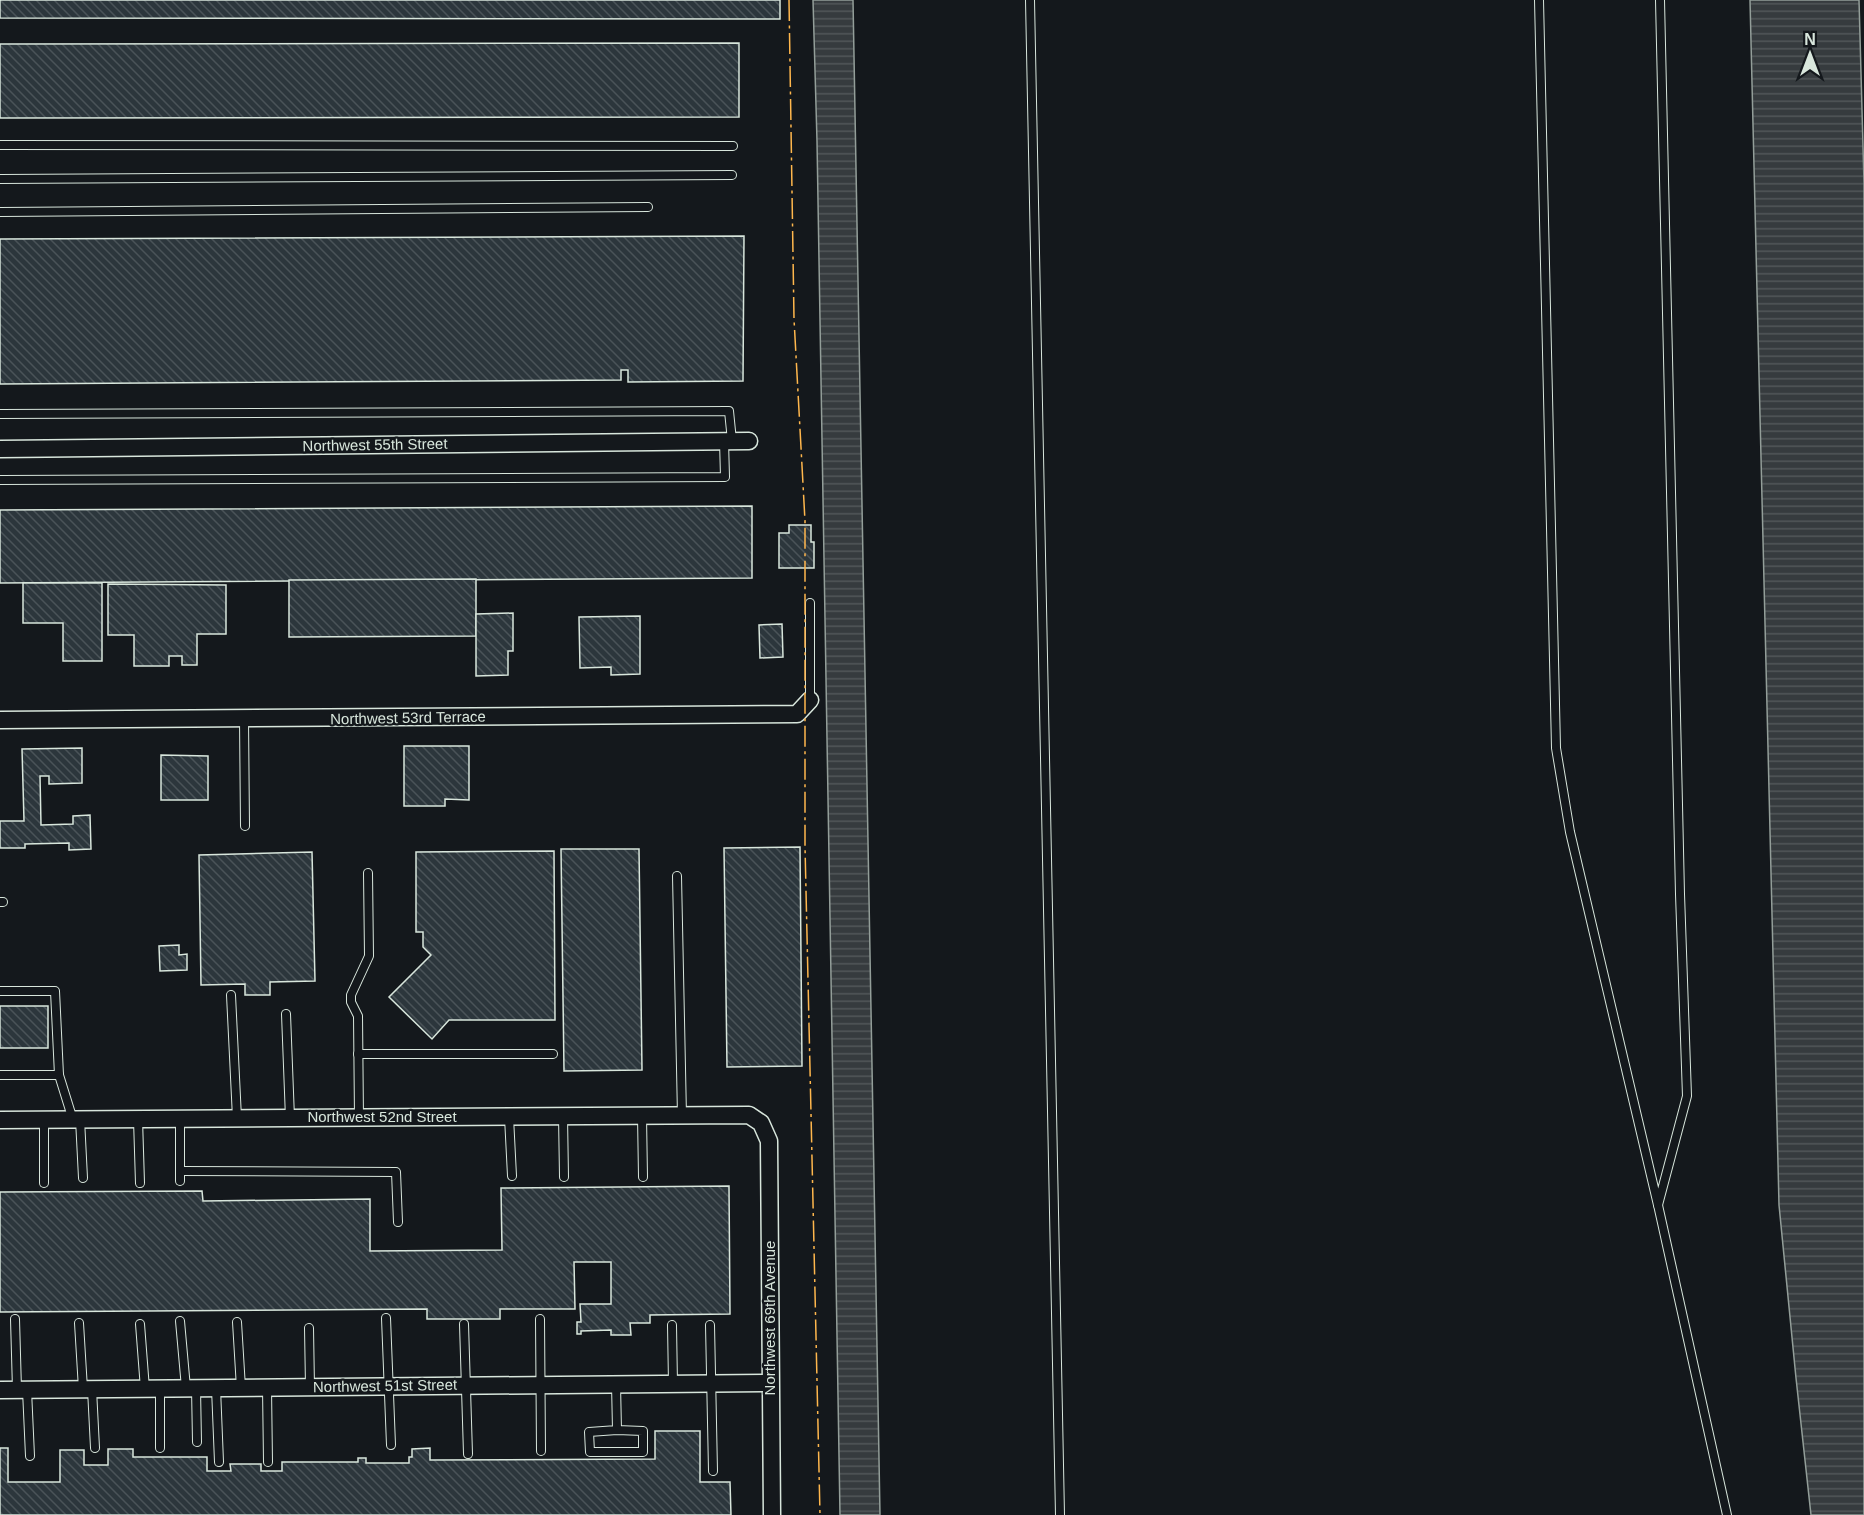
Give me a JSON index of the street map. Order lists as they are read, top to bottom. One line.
{"streets":{"street":["Northwest 55th Street","Northwest 53rd Terrace","Northwest 52nd Street","Northwest 69th Avenue","Northwest 51st Street"]},"crossings":[["Northwest 52nd Street","Northwest 69th Avenue"],["Northwest 69th Avenue","Northwest 51st Street"]],"north":"top"}
